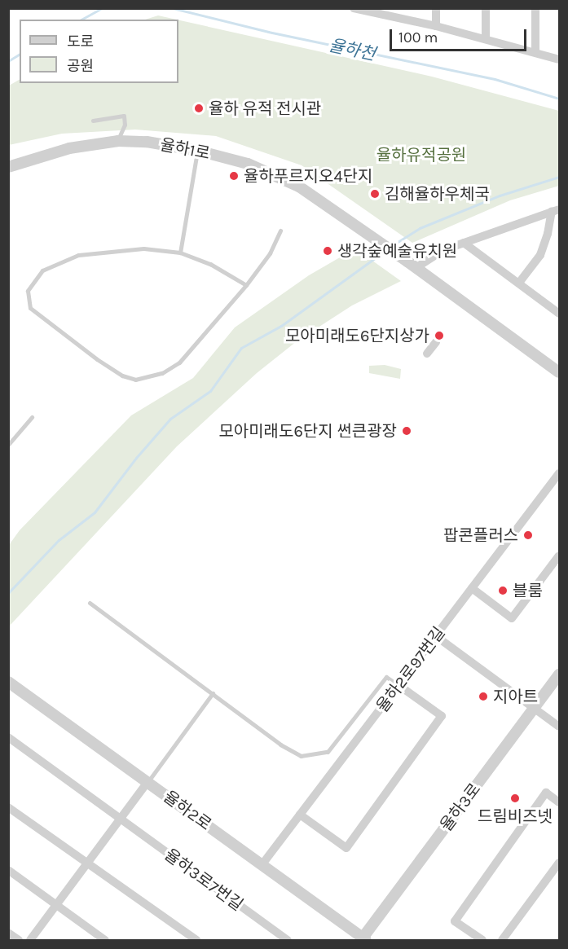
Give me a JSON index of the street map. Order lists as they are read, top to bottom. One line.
{"streets":{"street":["율하1로","율하2로97번길","율하3로","율하2로","율하3로7번길"]},"crossings":[["율하2로97번길","율하2로"],["율하3로","율하2로"]],"water":["율하천"],"parks":["율하유적공원"],"places":["율하 유적 전시관","율하푸르지오4단지","김해율하우체국","생각숲예술유치원","모아미래도6단지상가","모아미래도6단지 썬큰광장","팝콘플러스","블룸","지아트","드림비즈넷"],"legend":["도로","공원"],"scale_bar":"100 m"}
